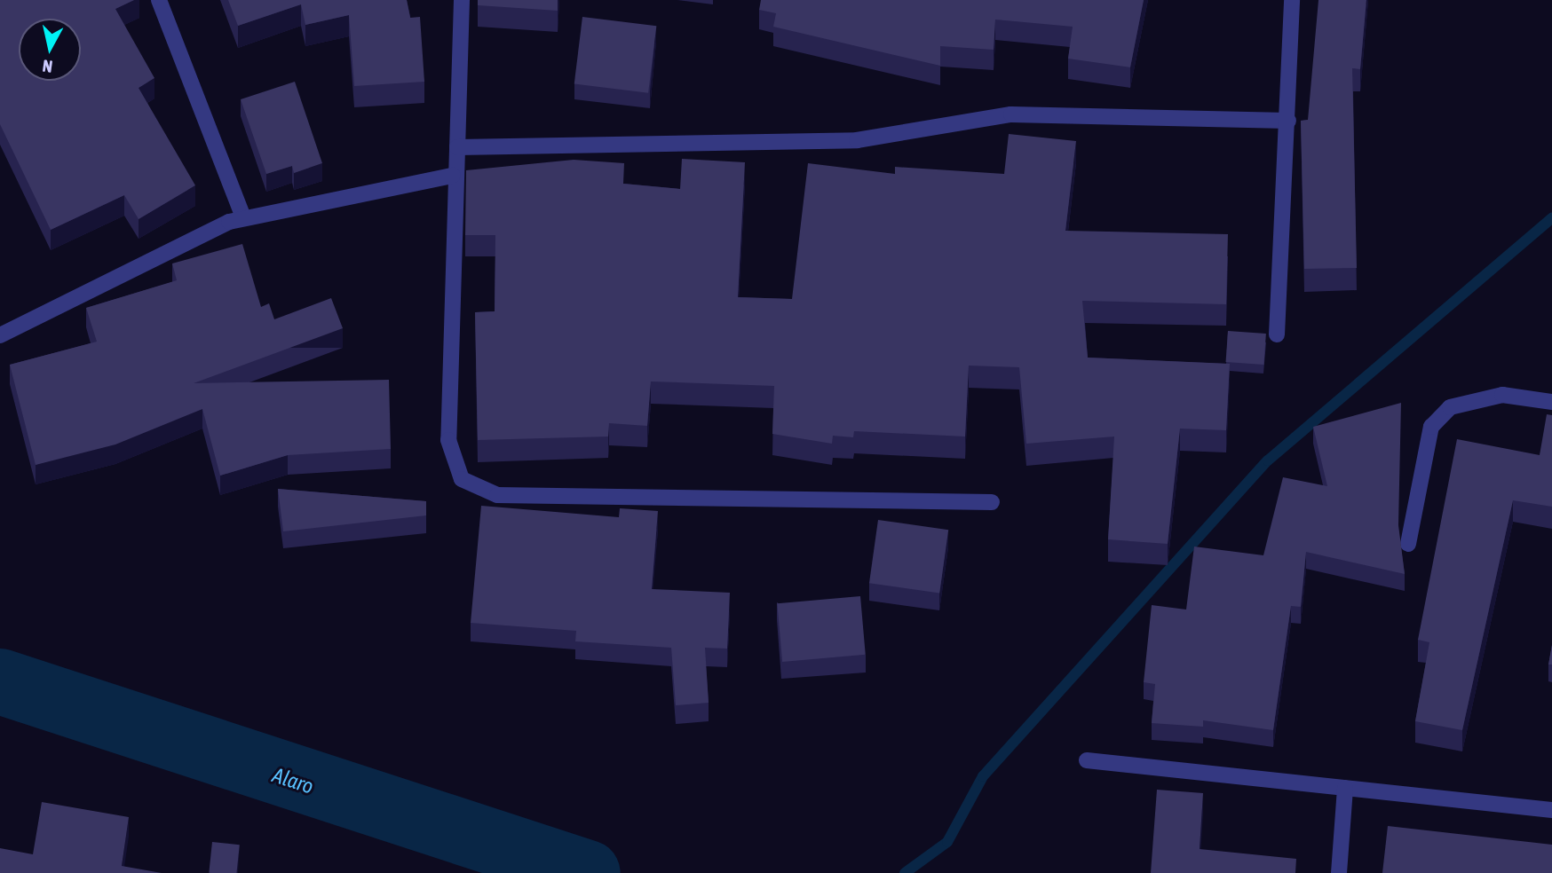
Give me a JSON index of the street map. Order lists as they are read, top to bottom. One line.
{"water":["Alaro"],"north":"bottom"}
